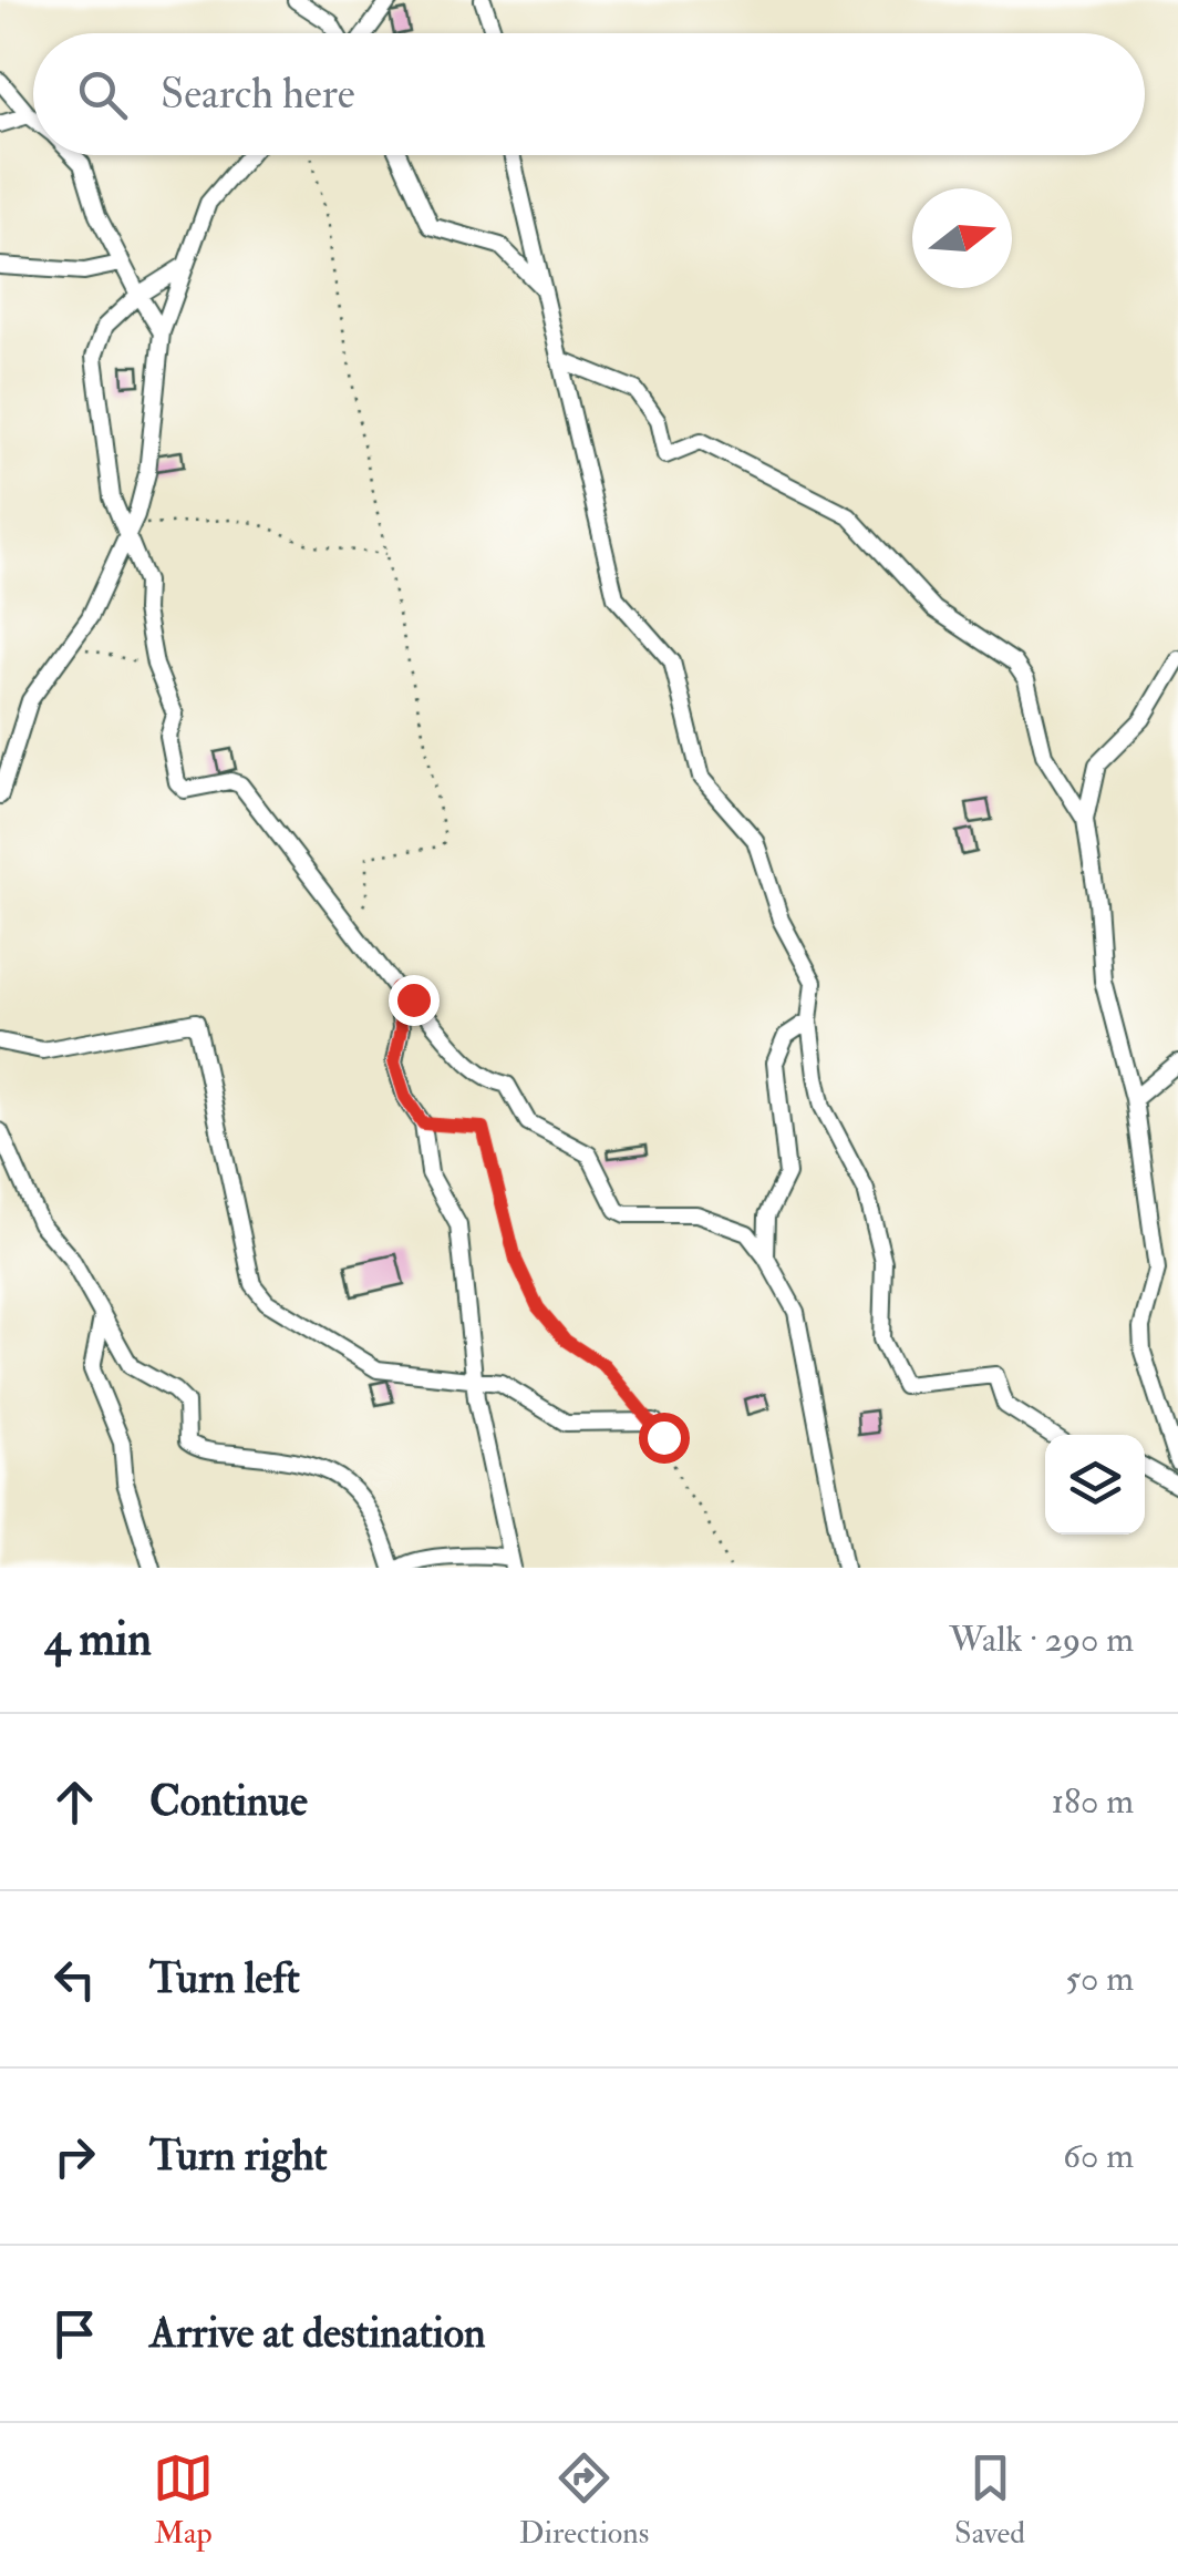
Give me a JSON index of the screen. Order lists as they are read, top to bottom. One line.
{"north":"right","page":{"search":"Search here","heading":["4 min","Walk · 290 m"],"list":[["Continue","180 m"],["Turn left","50 m"],["Turn right","60 m"],"Arrive at destination"],"nav":["Map","Directions","Saved"]}}
